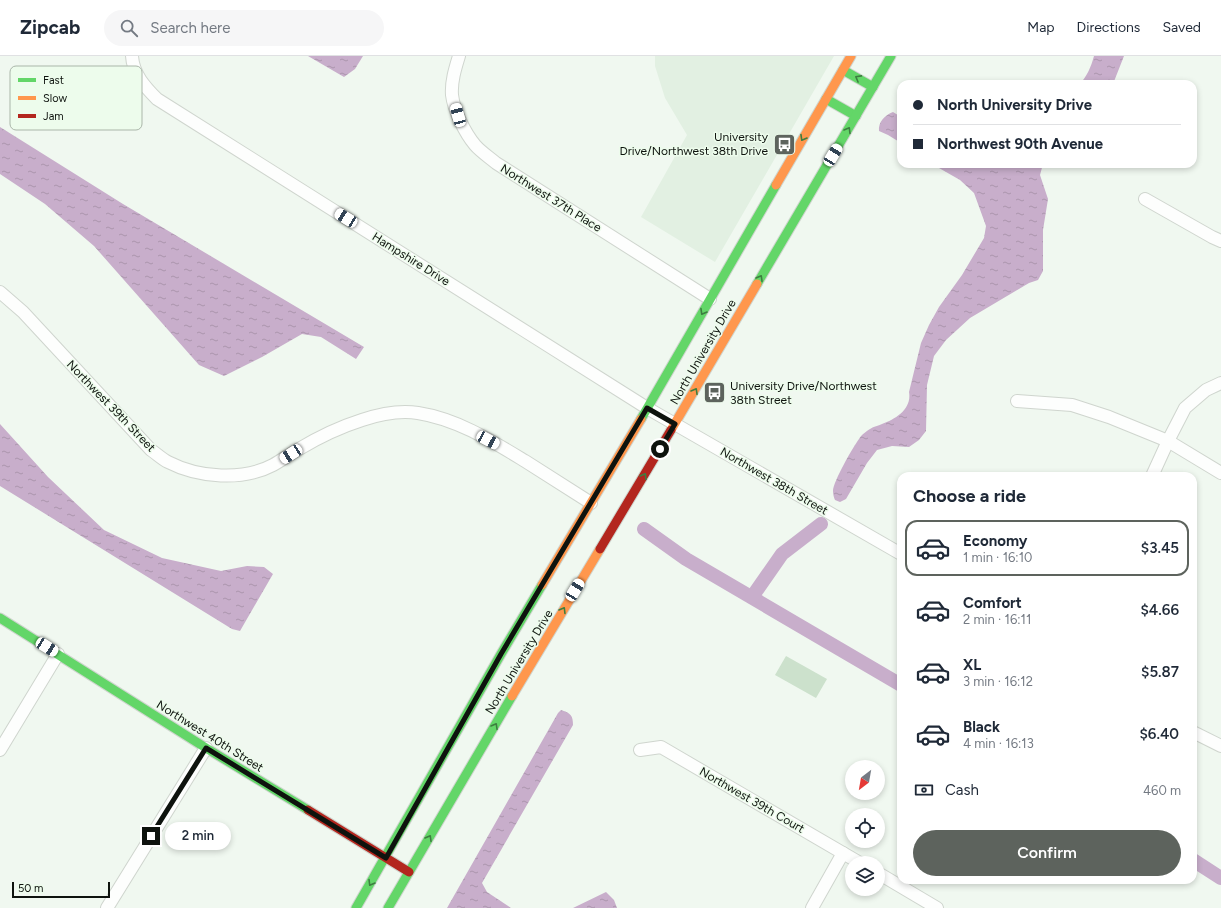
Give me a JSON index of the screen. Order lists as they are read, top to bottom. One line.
{"streets":{"main road":["North University Drive","Northwest 40th Street"],"street":["Northwest 37th Place","Hampshire Drive","Northwest 39th Street","Northwest 38th Street","Northwest 39th Court"]},"crossings":[["Northwest 37th Place","North University Drive"],["Hampshire Drive","North University Drive"],["Hampshire Drive","Northwest 38th Street"],["North University Drive","Northwest 39th Street"],["North University Drive","Northwest 38th Street"],["North University Drive","Northwest 40th Street"]],"places":{"bus stop":["University Drive/Northwest 38th Drive","University Drive/Northwest 38th Street"]},"legend":["Fast","Slow","Jam"],"scale_bar":"50 m","north":"bottom left","page":{"header":"Zipcab","search":"Search here","nav":["Map","Directions","Saved"],"banner":["North University Drive","Northwest 90th Avenue"],"heading":"Choose a ride","list":[{"name":"Economy","note":"1 min · 16:10","value":"$3.45"},{"name":"Comfort","note":"2 min · 16:11","value":"$4.66"},{"name":"XL","note":"3 min · 16:12","value":"$5.87"},{"name":"Black","note":"4 min · 16:13","value":"$6.40"}],"pay":["Cash","460 m"],"bubble":"2 min","buttons":"Confirm","scale":"50 m"}}
